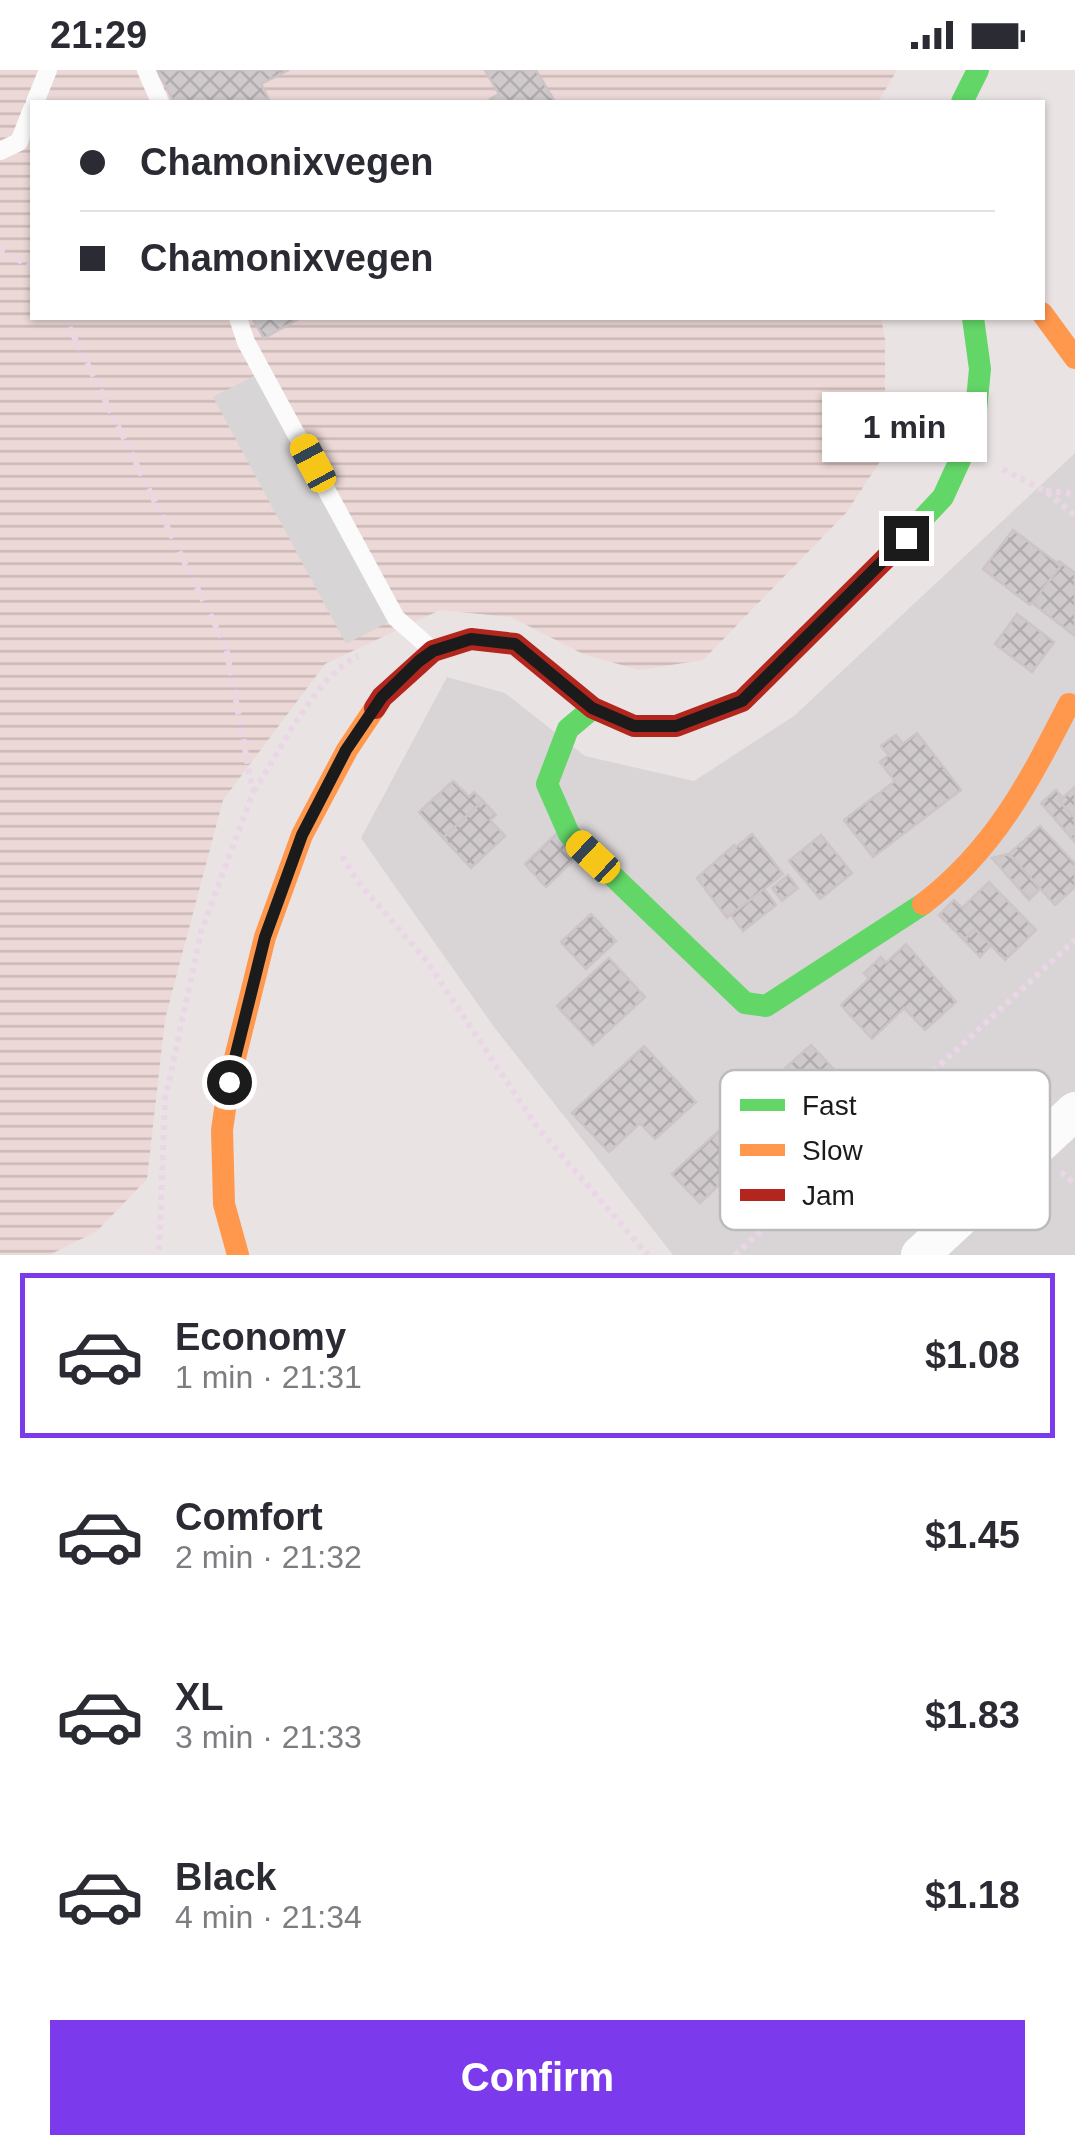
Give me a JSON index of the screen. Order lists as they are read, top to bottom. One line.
{"legend":["Fast","Slow","Jam"],"page":{"status":"21:29","banner":["Chamonixvegen","Chamonixvegen"],"bubble":"1 min","list":[{"name":"Economy","note":"1 min · 21:31","value":"$1.08"},{"name":"Comfort","note":"2 min · 21:32","value":"$1.45"},{"name":"XL","note":"3 min · 21:33","value":"$1.83"},{"name":"Black","note":"4 min · 21:34","value":"$1.18"}],"buttons":"Confirm"}}
